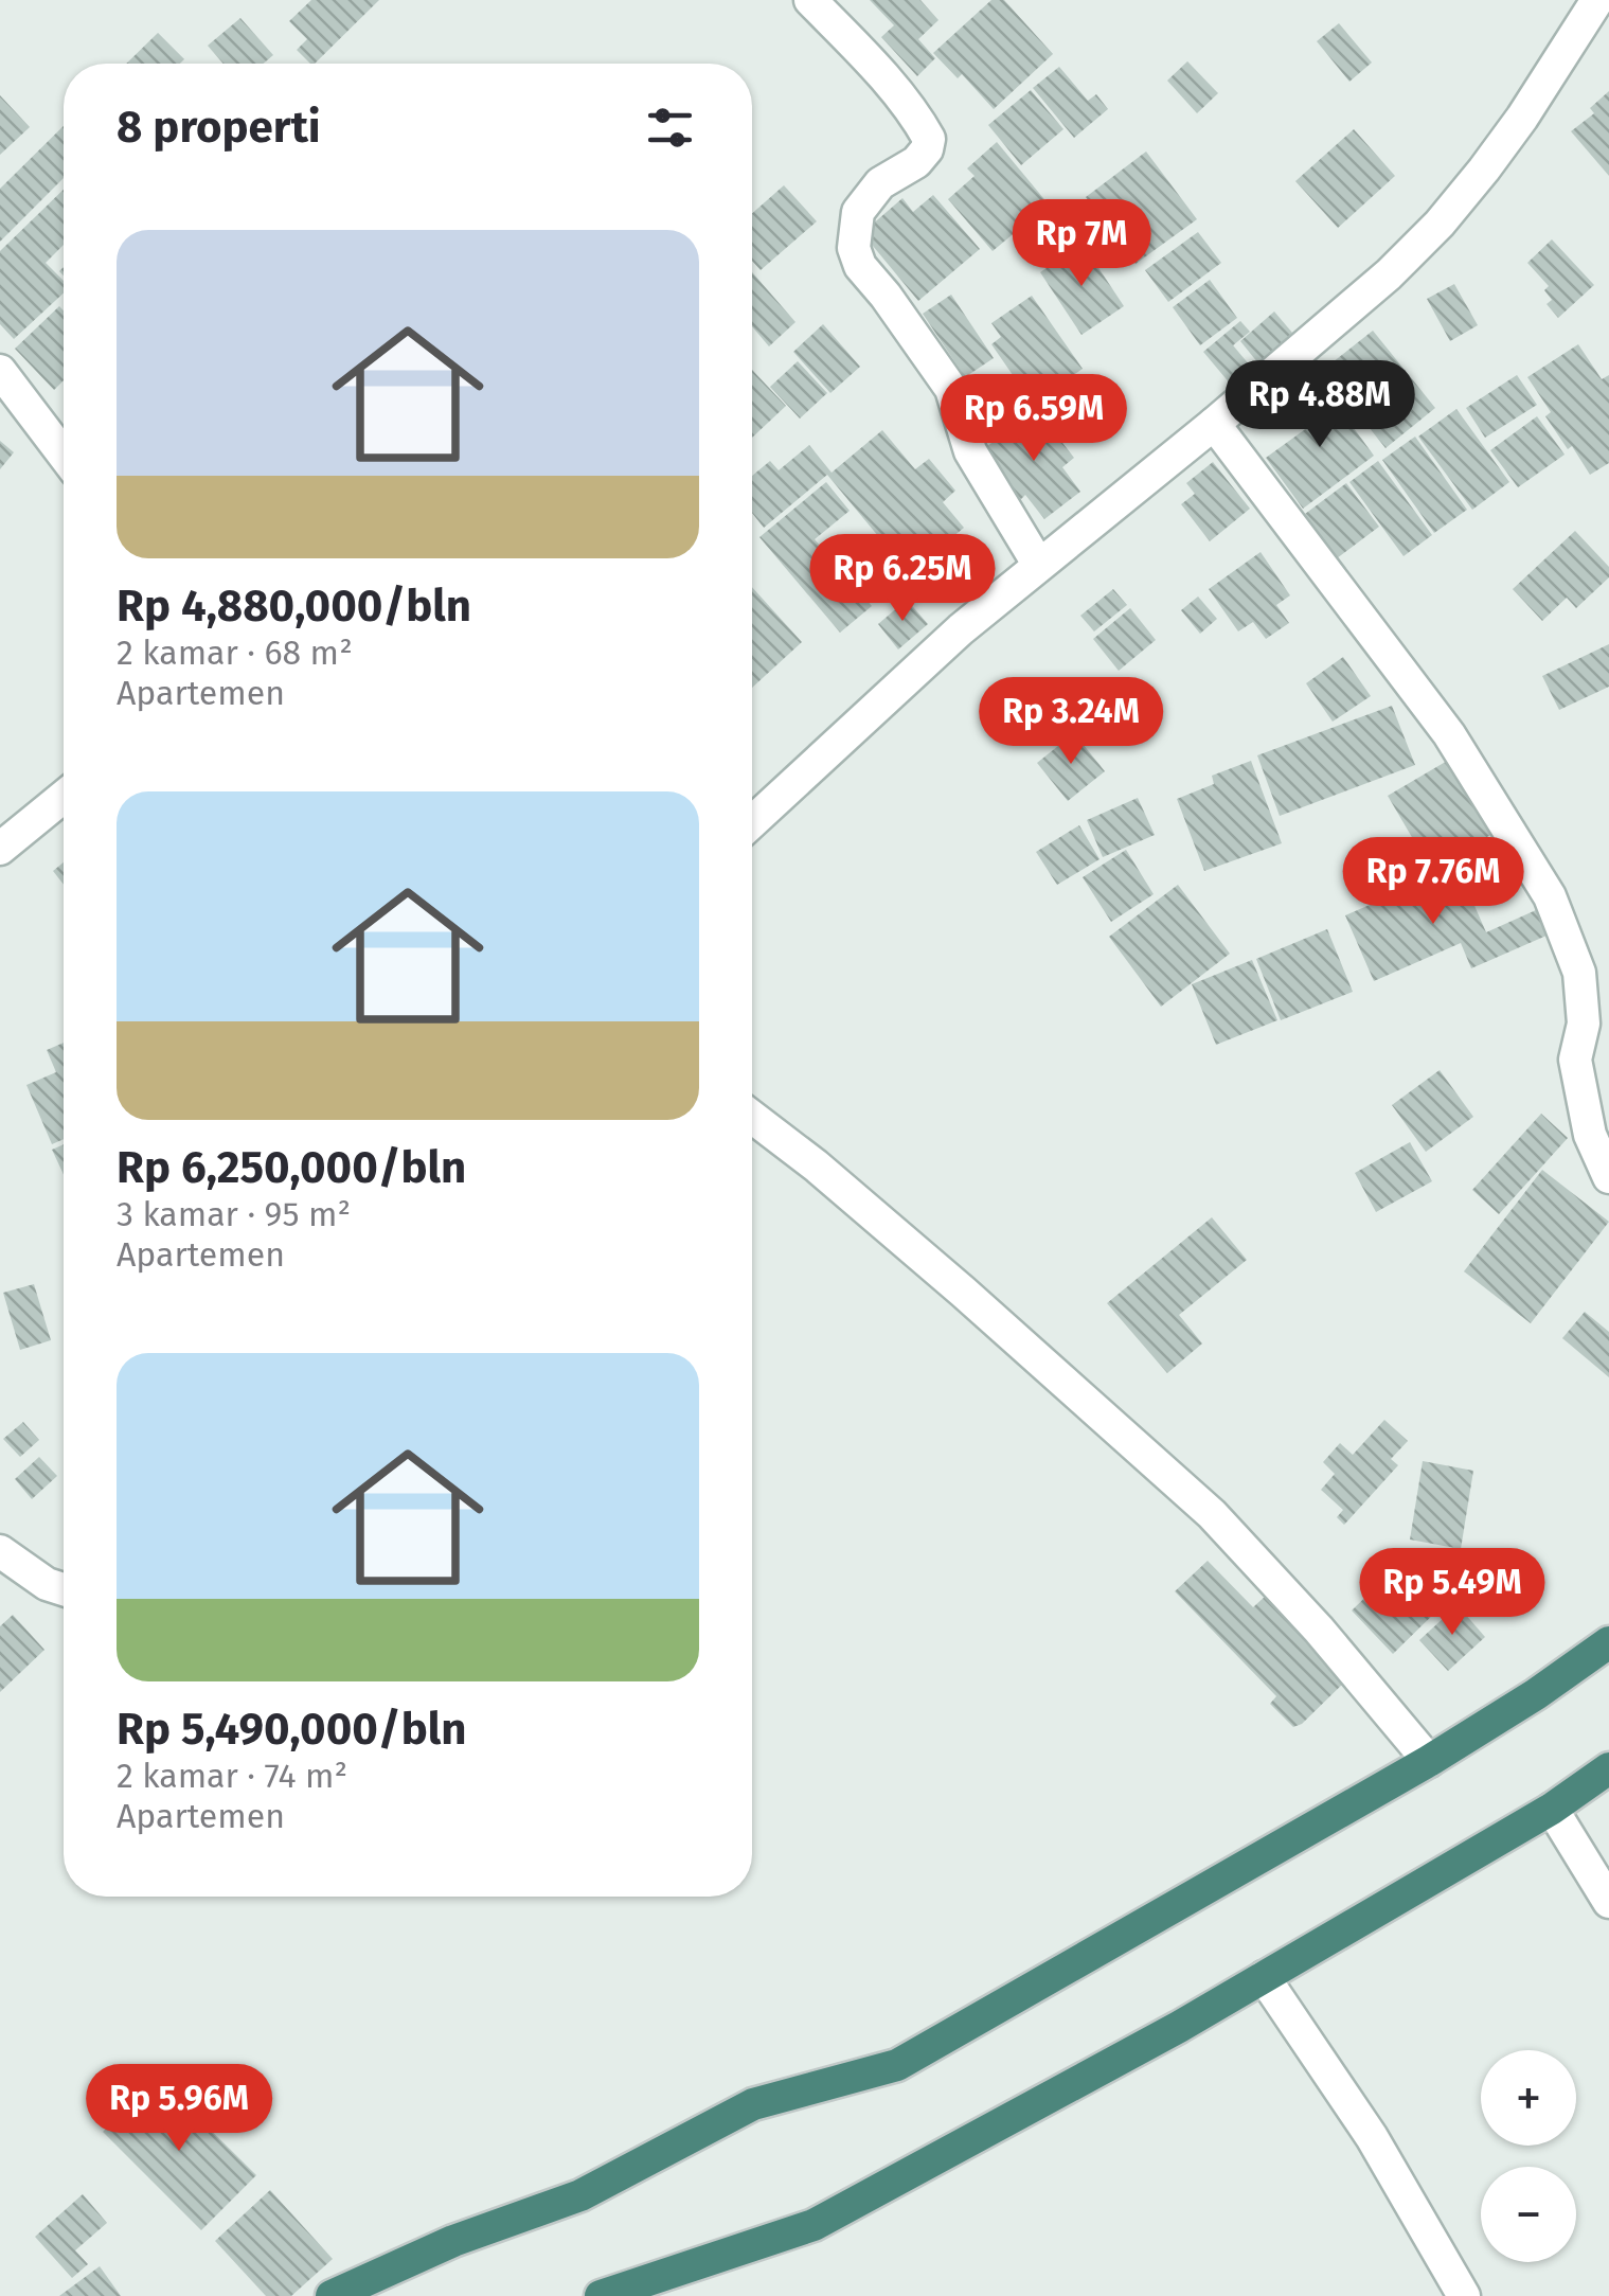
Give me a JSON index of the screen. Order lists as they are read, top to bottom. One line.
{"page":{"heading":"8 properti","list":[{"name":"Rp 4,880,000/bln","note":"2 kamar · 68 m² · Apartemen"},{"name":"Rp 6,250,000/bln","note":"3 kamar · 95 m² · Apartemen"},{"name":"Rp 5,490,000/bln","note":"2 kamar · 74 m² · Apartemen"}],"price":["Rp 7M","Rp 4.88M","Rp 6.59M","Rp 6.25M","Rp 3.24M","Rp 7.76M","Rp 5.49M","Rp 5.96M"],"map_buttons":["+","−"]}}
